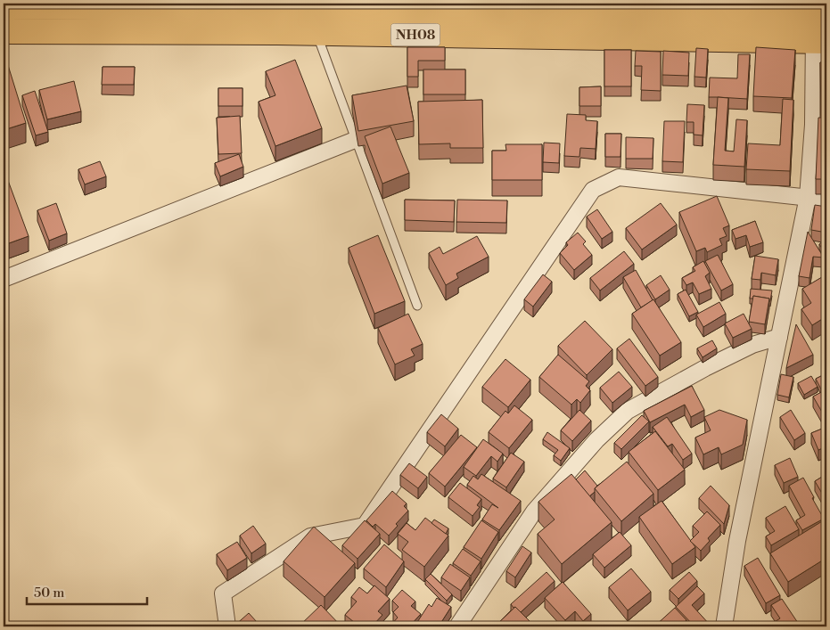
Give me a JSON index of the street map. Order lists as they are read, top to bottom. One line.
{"streets":{"highway":["NH08"]},"scale_bar":"50 m"}
